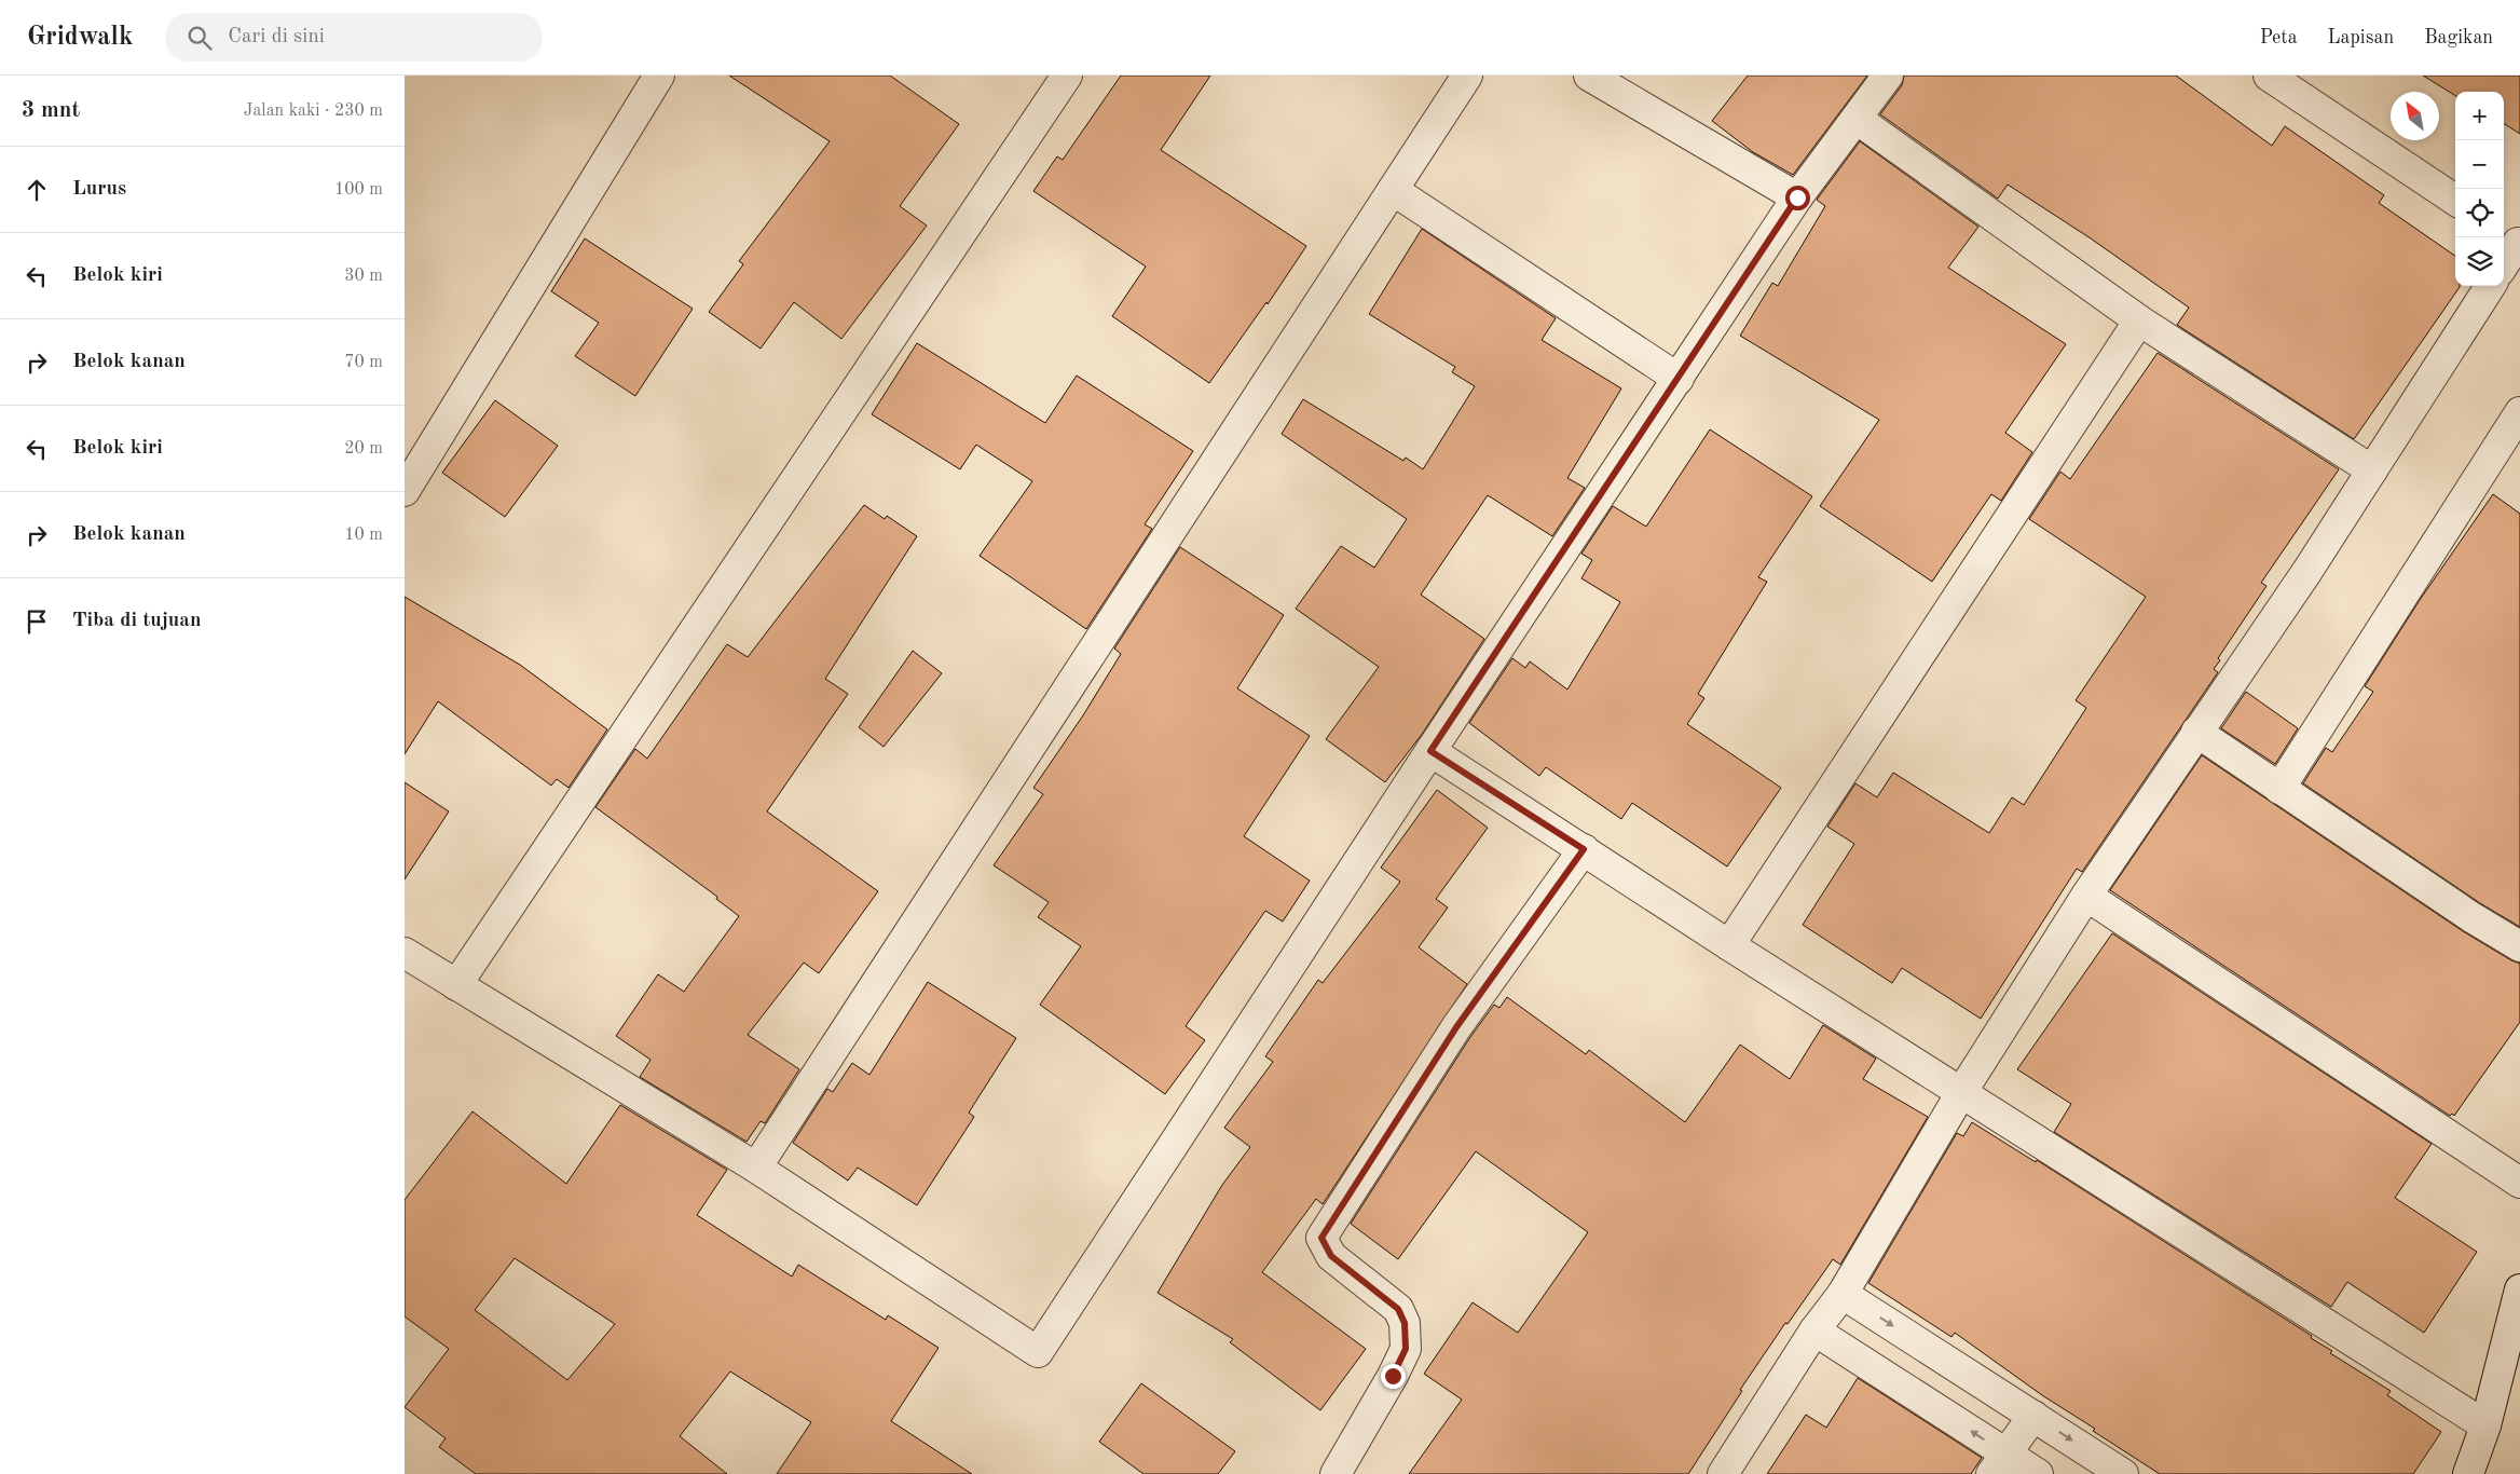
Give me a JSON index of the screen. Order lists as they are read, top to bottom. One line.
{"north":"top left","page":{"header":"Gridwalk","search":"Cari di sini","nav":["Peta","Lapisan","Bagikan"],"heading":["3 mnt","Jalan kaki · 230 m"],"map_buttons":["+","−"],"list":[["Lurus","100 m"],["Belok kiri","30 m"],["Belok kanan","70 m"],["Belok kiri","20 m"],["Belok kanan","10 m"],"Tiba di tujuan"]}}
